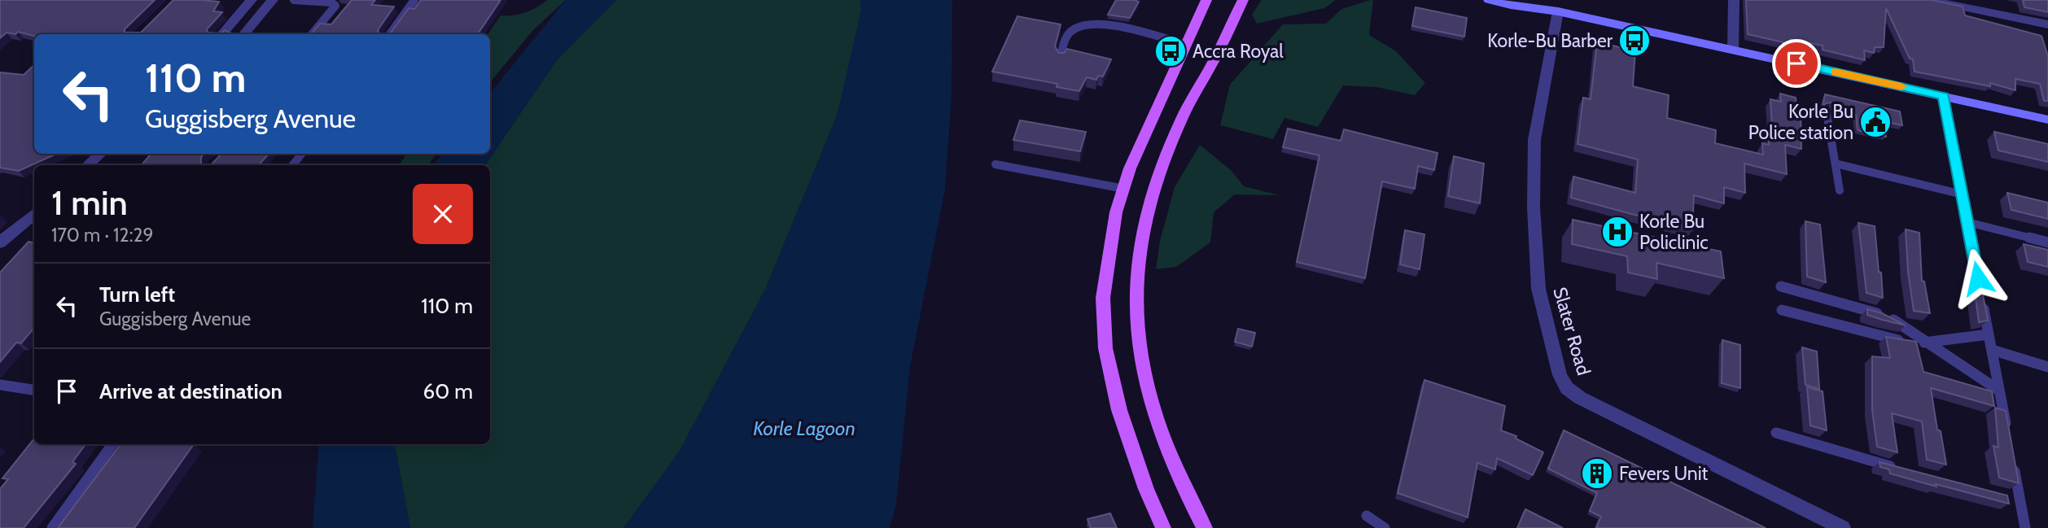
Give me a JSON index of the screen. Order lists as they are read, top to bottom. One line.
{"streets":{"street":["Slater Road"]},"water":["Korle Lagoon"],"places":{"bus stop":["Korle-Bu Barber","Accra Royal"],"public building":["Korle Bu Police station"],"hospital":["Korle Bu Policlinic"],"building":["Fevers Unit"]},"page":{"turn":["110 m","Guggisberg Avenue"],"heading":["1 min","170 m · 12:29"],"list":[{"name":"Turn left","note":"Guggisberg Avenue","value":"110 m"},{"name":"Arrive at destination","value":"60 m"}]}}
